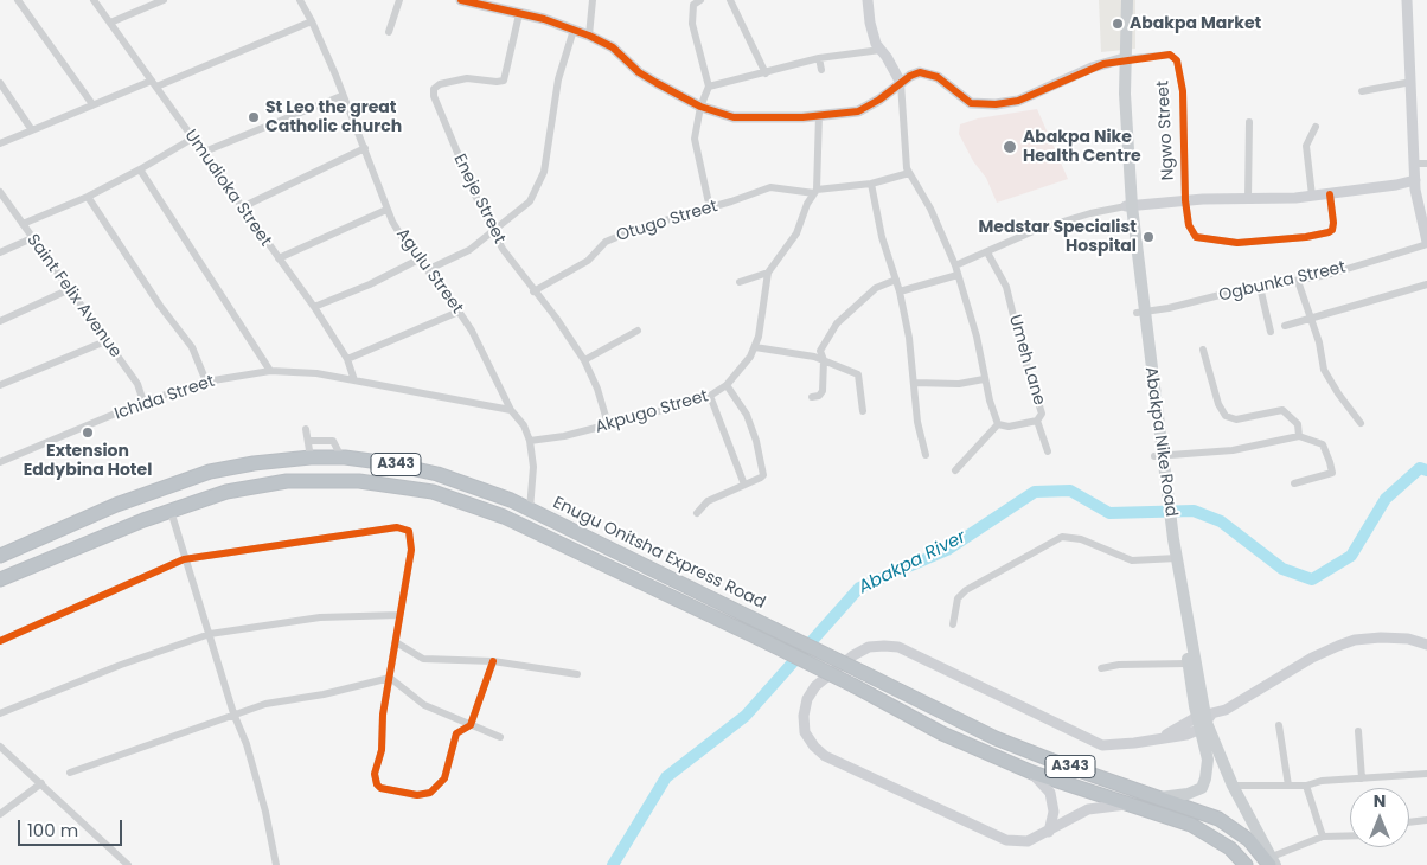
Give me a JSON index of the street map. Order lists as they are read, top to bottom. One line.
{"streets":{"highway":["A343","Enugu Onitsha Express Road"],"main road":["Abakpa Nike Road"],"street":["Ngwo Street","Umudioka Street","Eneje Street","Otugo Street","Agulu Street","Ogbunka Street","Saint Felix Avenue","Umeh Lane","Ichida Street","Akpugo Street"]},"crossings":[["Ngwo Street","Abakpa Nike Road"],["Umudioka Street","Ichida Street"],["Eneje Street","Otugo Street"],["Eneje Street","Akpugo Street"],["Otugo Street","Akpugo Street"],["Agulu Street","Ichida Street"],["Agulu Street","Akpugo Street"],["Agulu Street","Enugu Onitsha Express Road"],["Ogbunka Street","Abakpa Nike Road"],["Saint Felix Avenue","Ichida Street"],["Abakpa Nike Road","Enugu Onitsha Express Road"]],"water":["Abakpa River"],"places":["Abakpa Market","St Leo the great Catholic church","Abakpa Nike Health Centre","Medstar Specialist Hospital","Extension Eddybina Hotel"],"scale_bar":"100 m","north":"top"}
